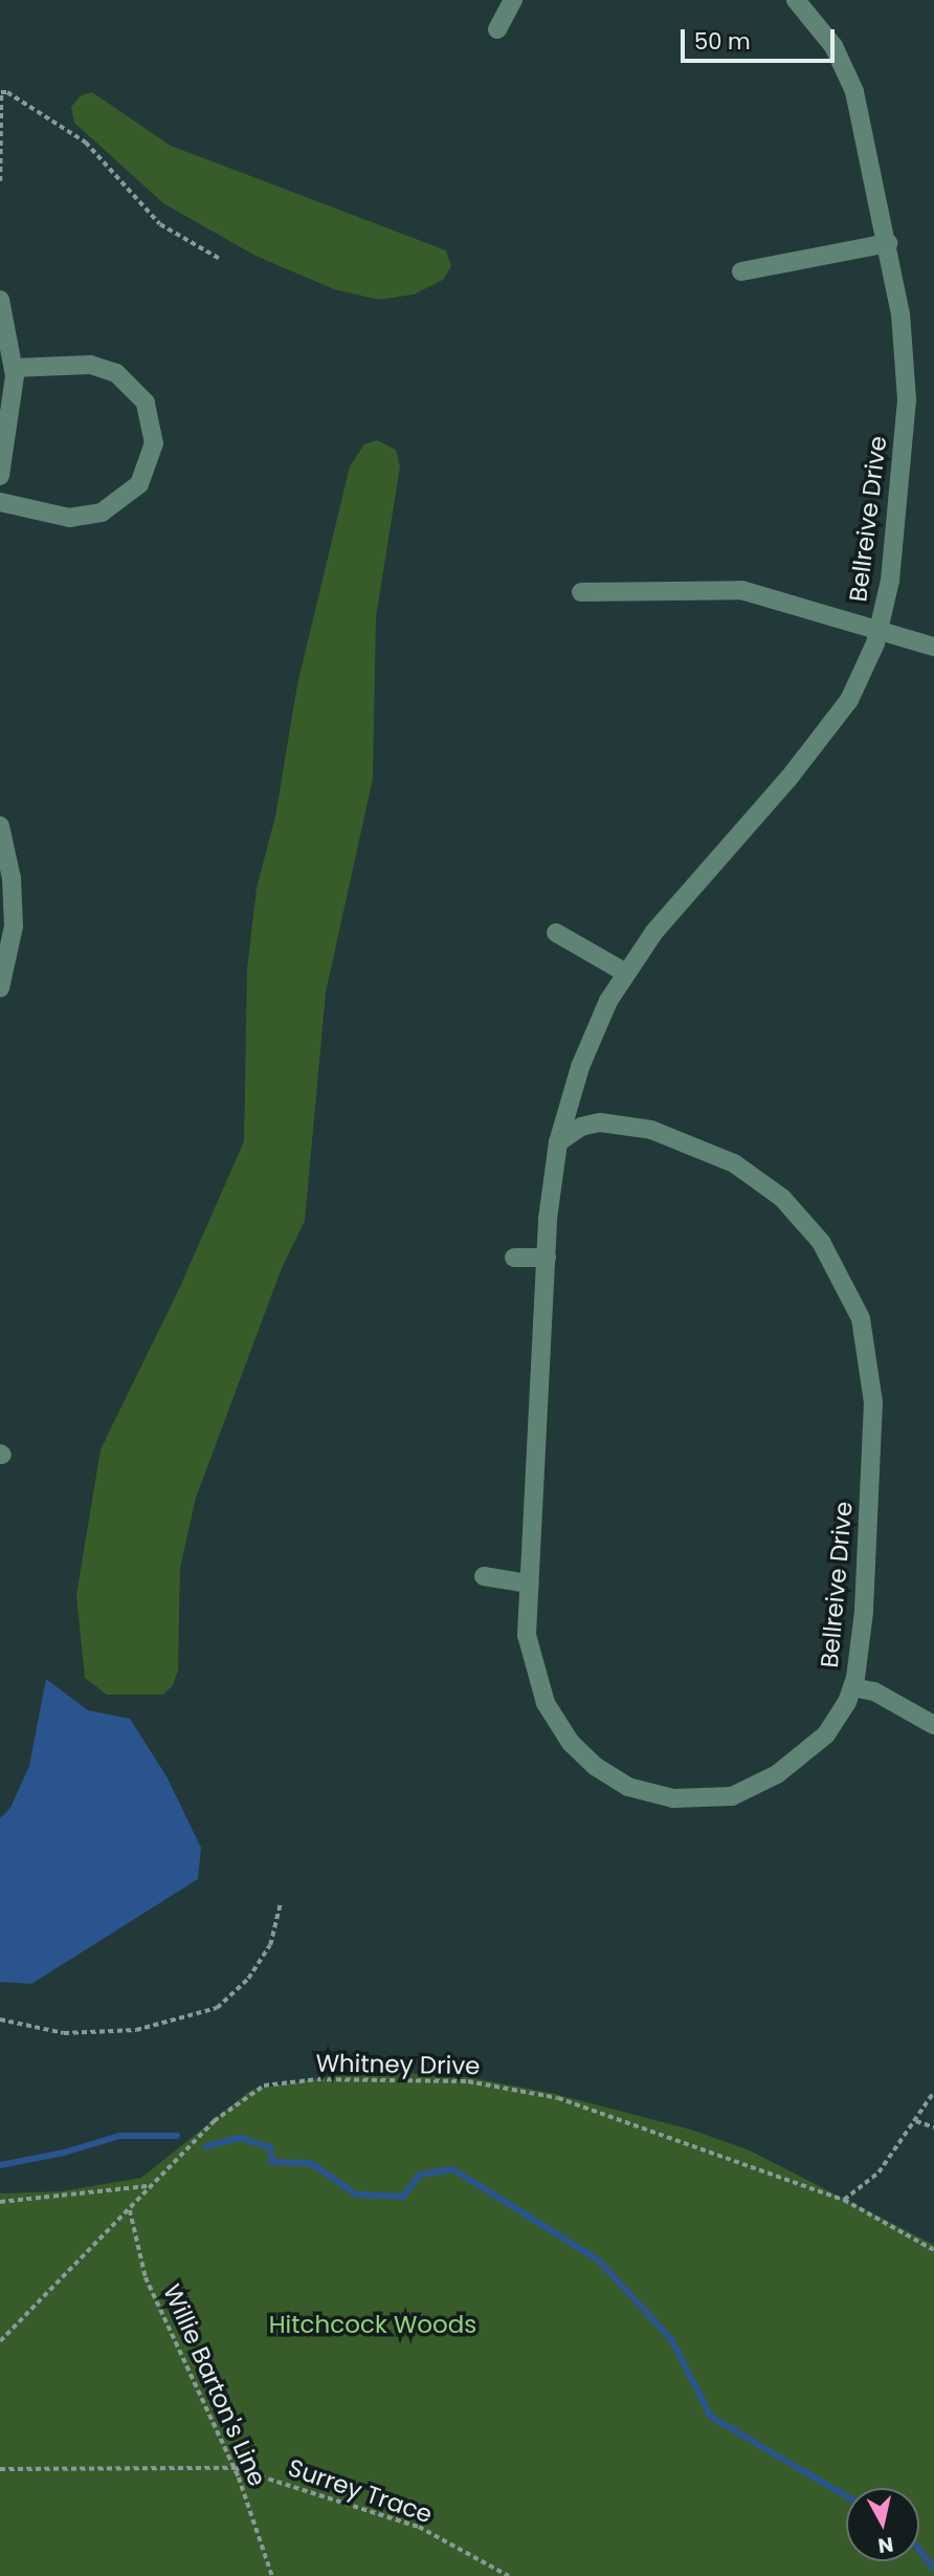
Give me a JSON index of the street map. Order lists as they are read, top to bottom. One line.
{"streets":{"street":["Bellreive Drive"],"path":["Whitney Drive","Willie Barton's Line","Surrey Trace"]},"crossings":[["Whitney Drive","Willie Barton's Line"],["Willie Barton's Line","Surrey Trace"]],"parks":["Hitchcock Woods"],"scale_bar":"50 m","north":"bottom"}
